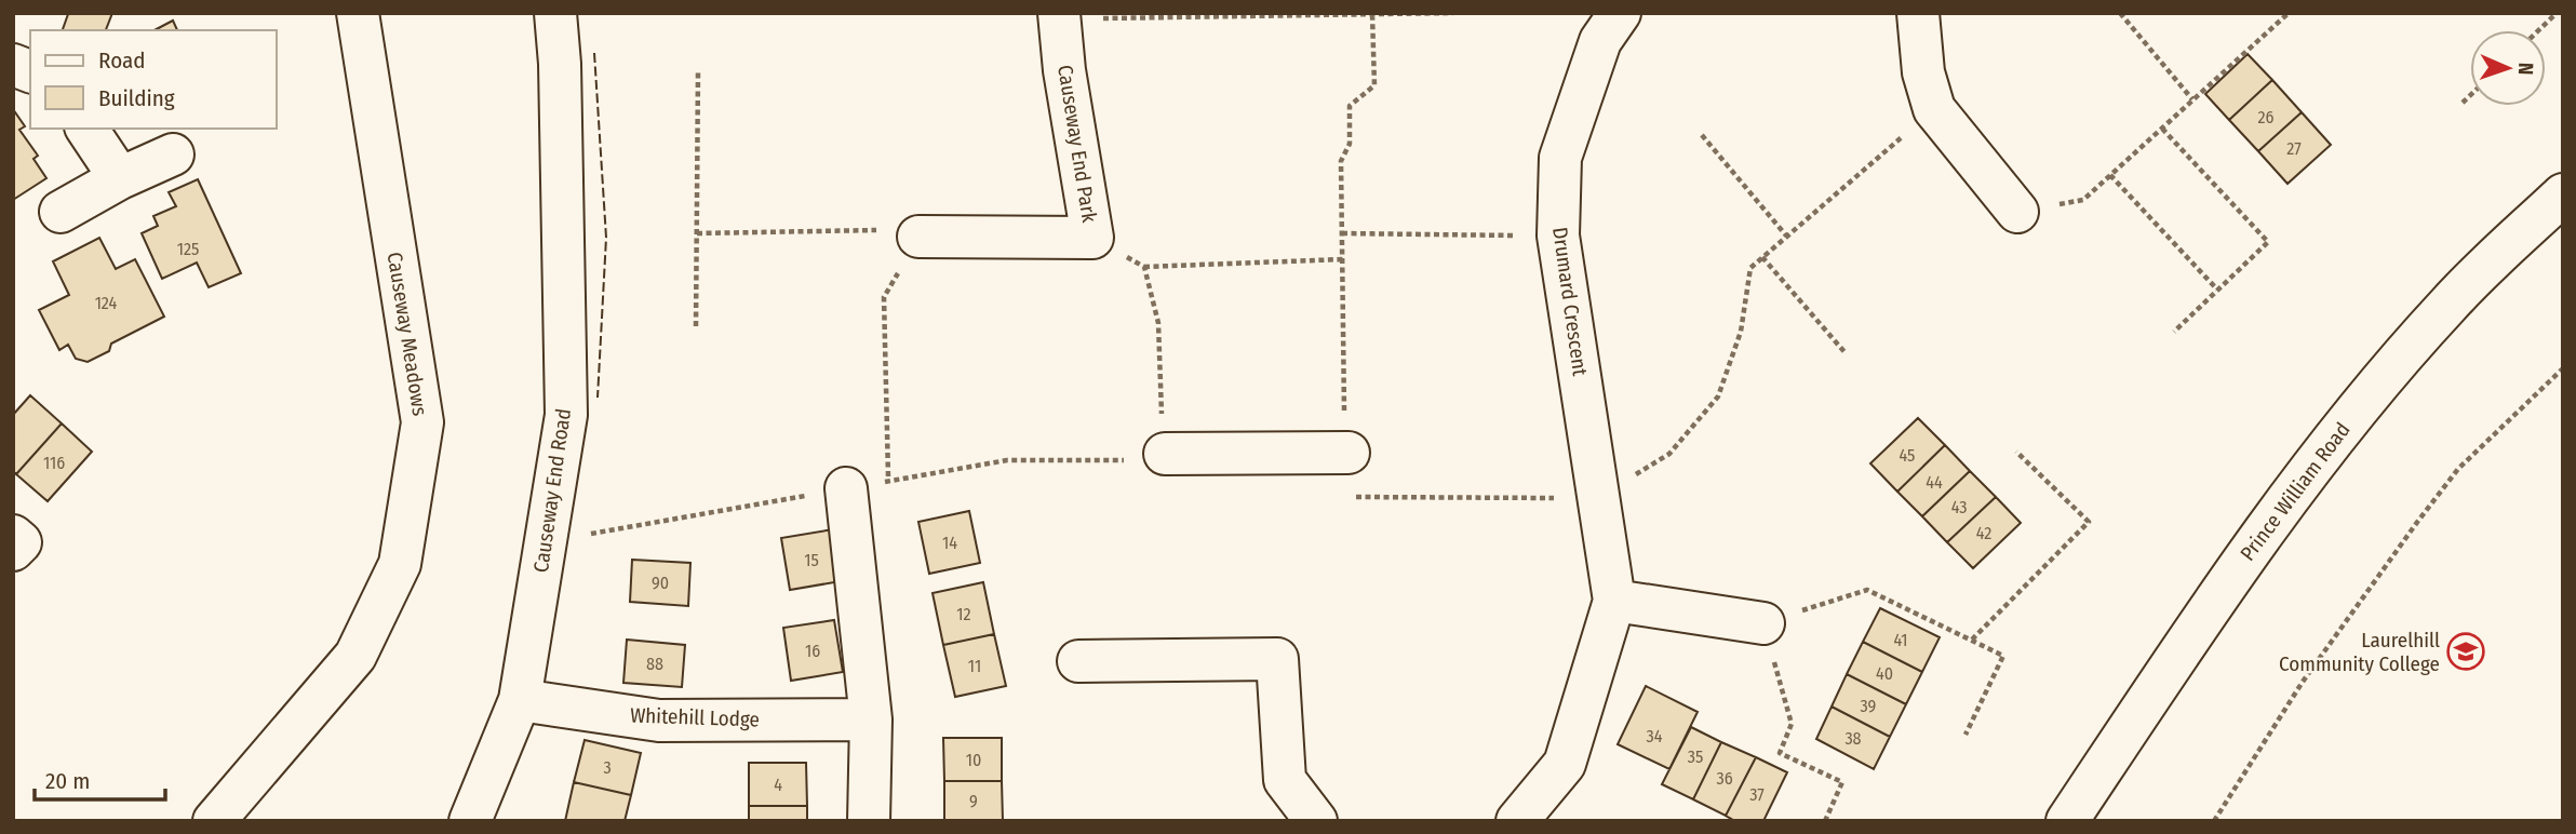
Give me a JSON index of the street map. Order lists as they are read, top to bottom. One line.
{"streets":{"street":["Causeway End Park","Drumard Crescent","Causeway Meadows","Causeway End Road","Prince William Road","Whitehill Lodge"]},"crossings":[["Causeway End Road","Whitehill Lodge"]],"places":{"school or university":["Laurelhill Community College"]},"house_numbers":["26","27","125","124","45","116","44","43","42","14","15","90","12","41","16","88","11","40","39","34","38","35","10","3","36","4","37","9"],"legend":["Road","Building"],"scale_bar":"20 m","north":"right"}
